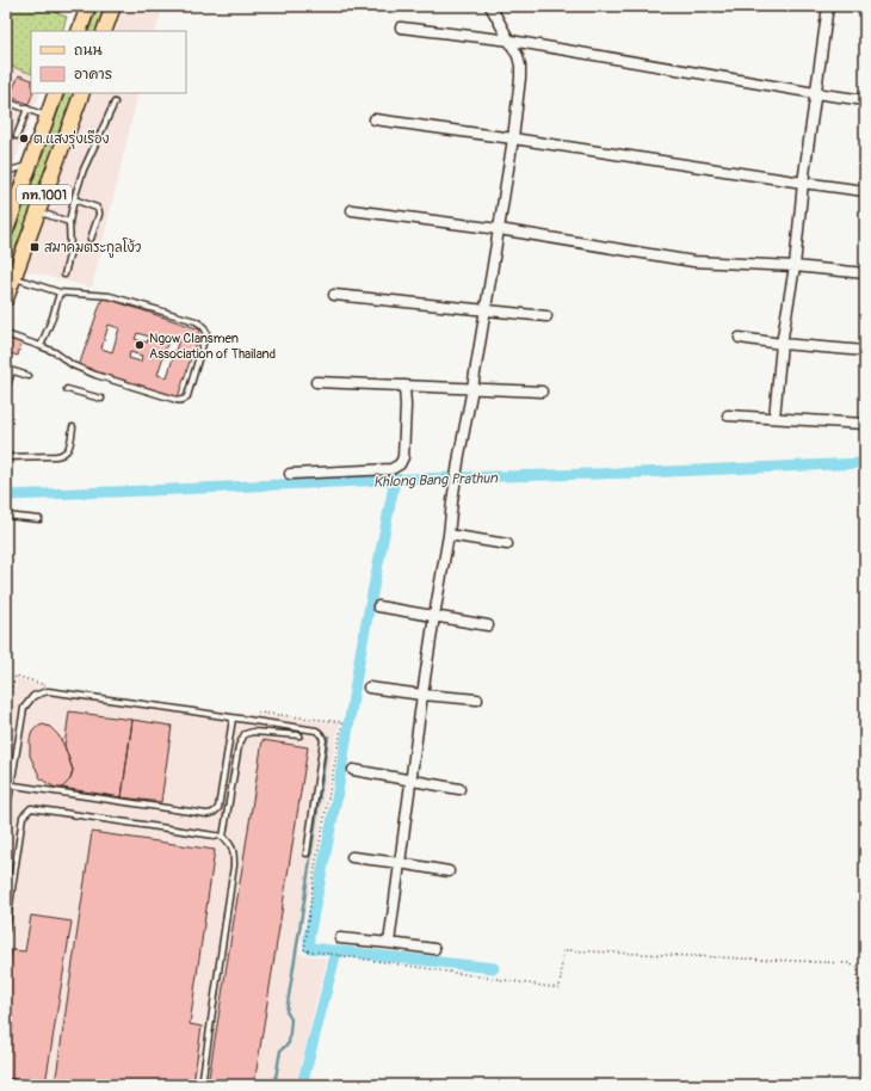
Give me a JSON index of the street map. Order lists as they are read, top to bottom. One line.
{"streets":{"main road":["กท.1001"]},"water":["Khlong Bang Prathun"],"places":{"other":["ต.แสงรุ่งเรือง","Ngow Clansmen Association of Thailand"],"transit":["สมาคมตระกูลโง้ว"]},"legend":["ถนน","อาคาร"]}
